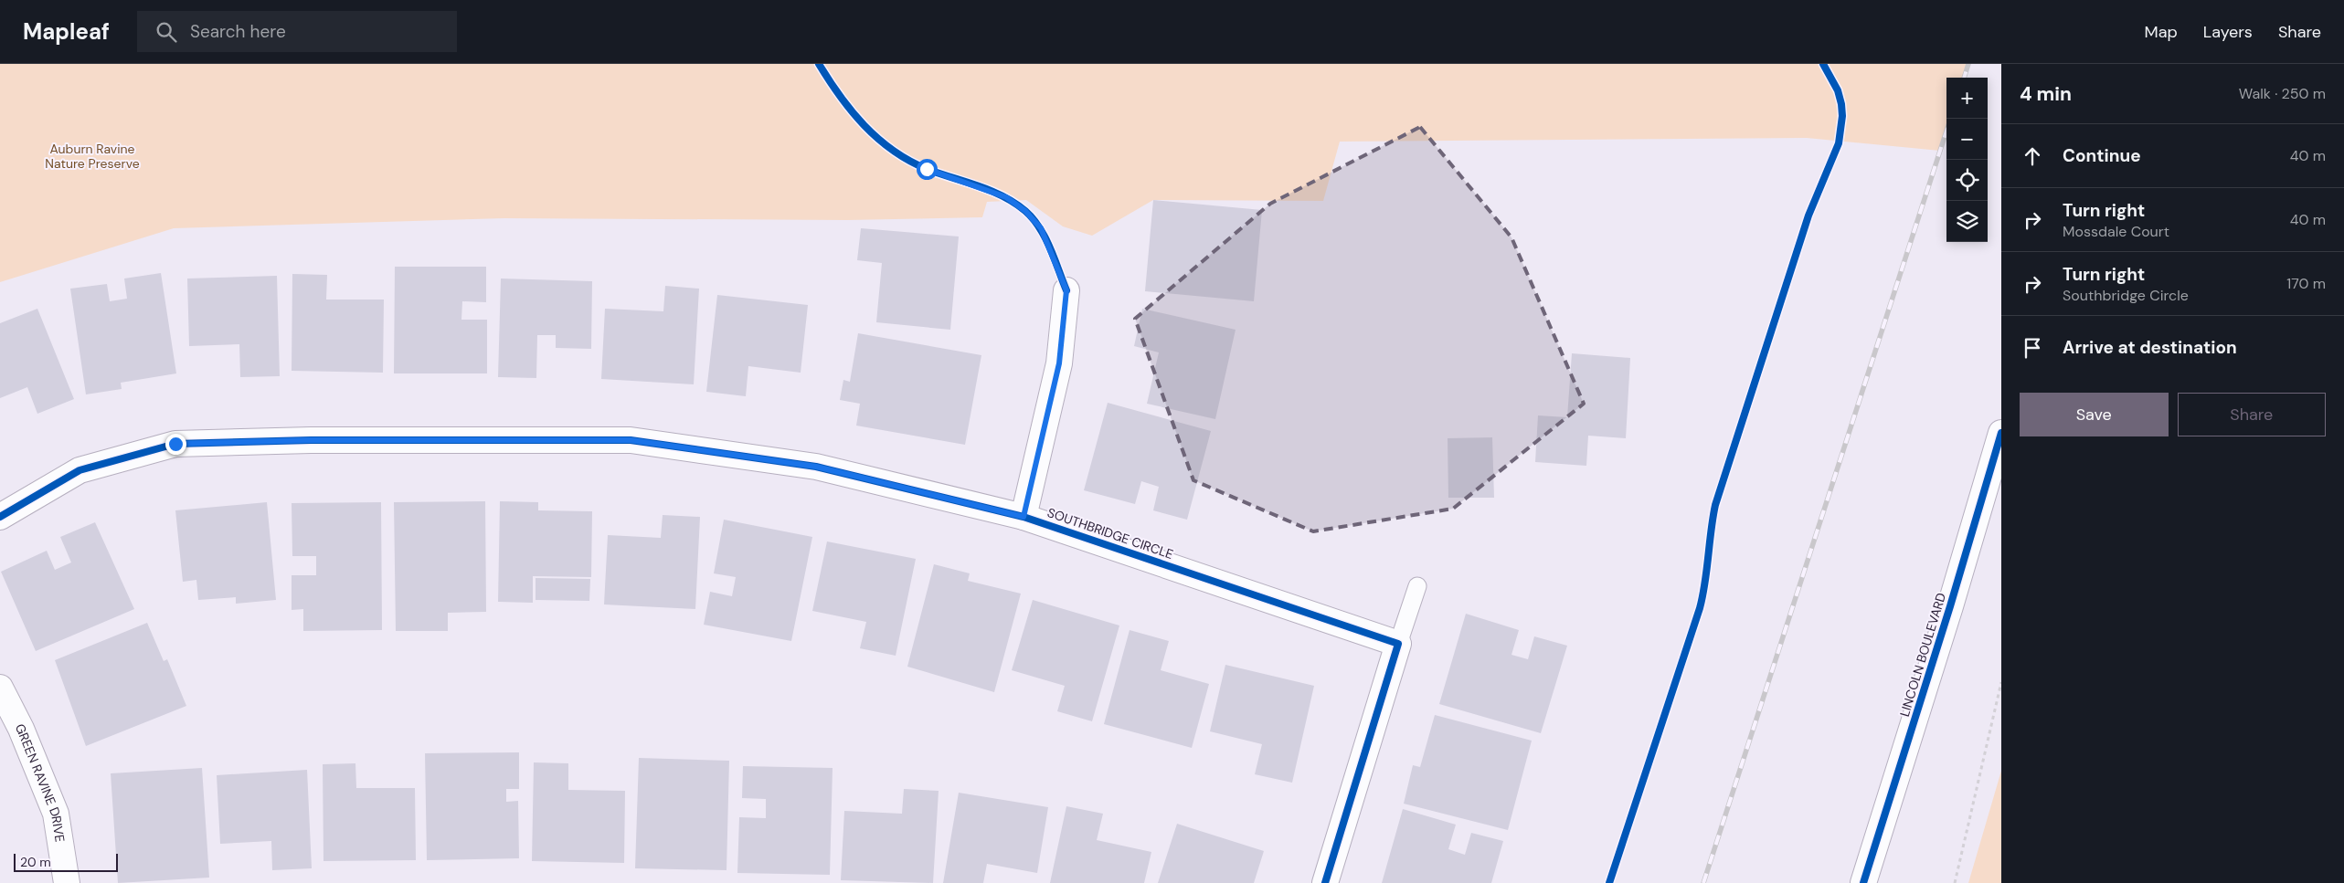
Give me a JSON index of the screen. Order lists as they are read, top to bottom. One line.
{"streets":{"street":["SOUTHBRIDGE CIRCLE","LINCOLN BOULEVARD","GREEN RAVINE DRIVE"]},"parks":["Auburn Ravine Nature Preserve"],"scale_bar":"20 m","page":{"header":"Mapleaf","search":"Search here","nav":["Map","Layers","Share"],"heading":["4 min","Walk · 250 m"],"map_buttons":["+","−"],"list":[["Continue","40 m"],["Turn right","Mossdale Court","40 m"],["Turn right","Southbridge Circle","170 m"],"Arrive at destination"],"buttons":["Save","Share"],"scale":"20 m"}}
